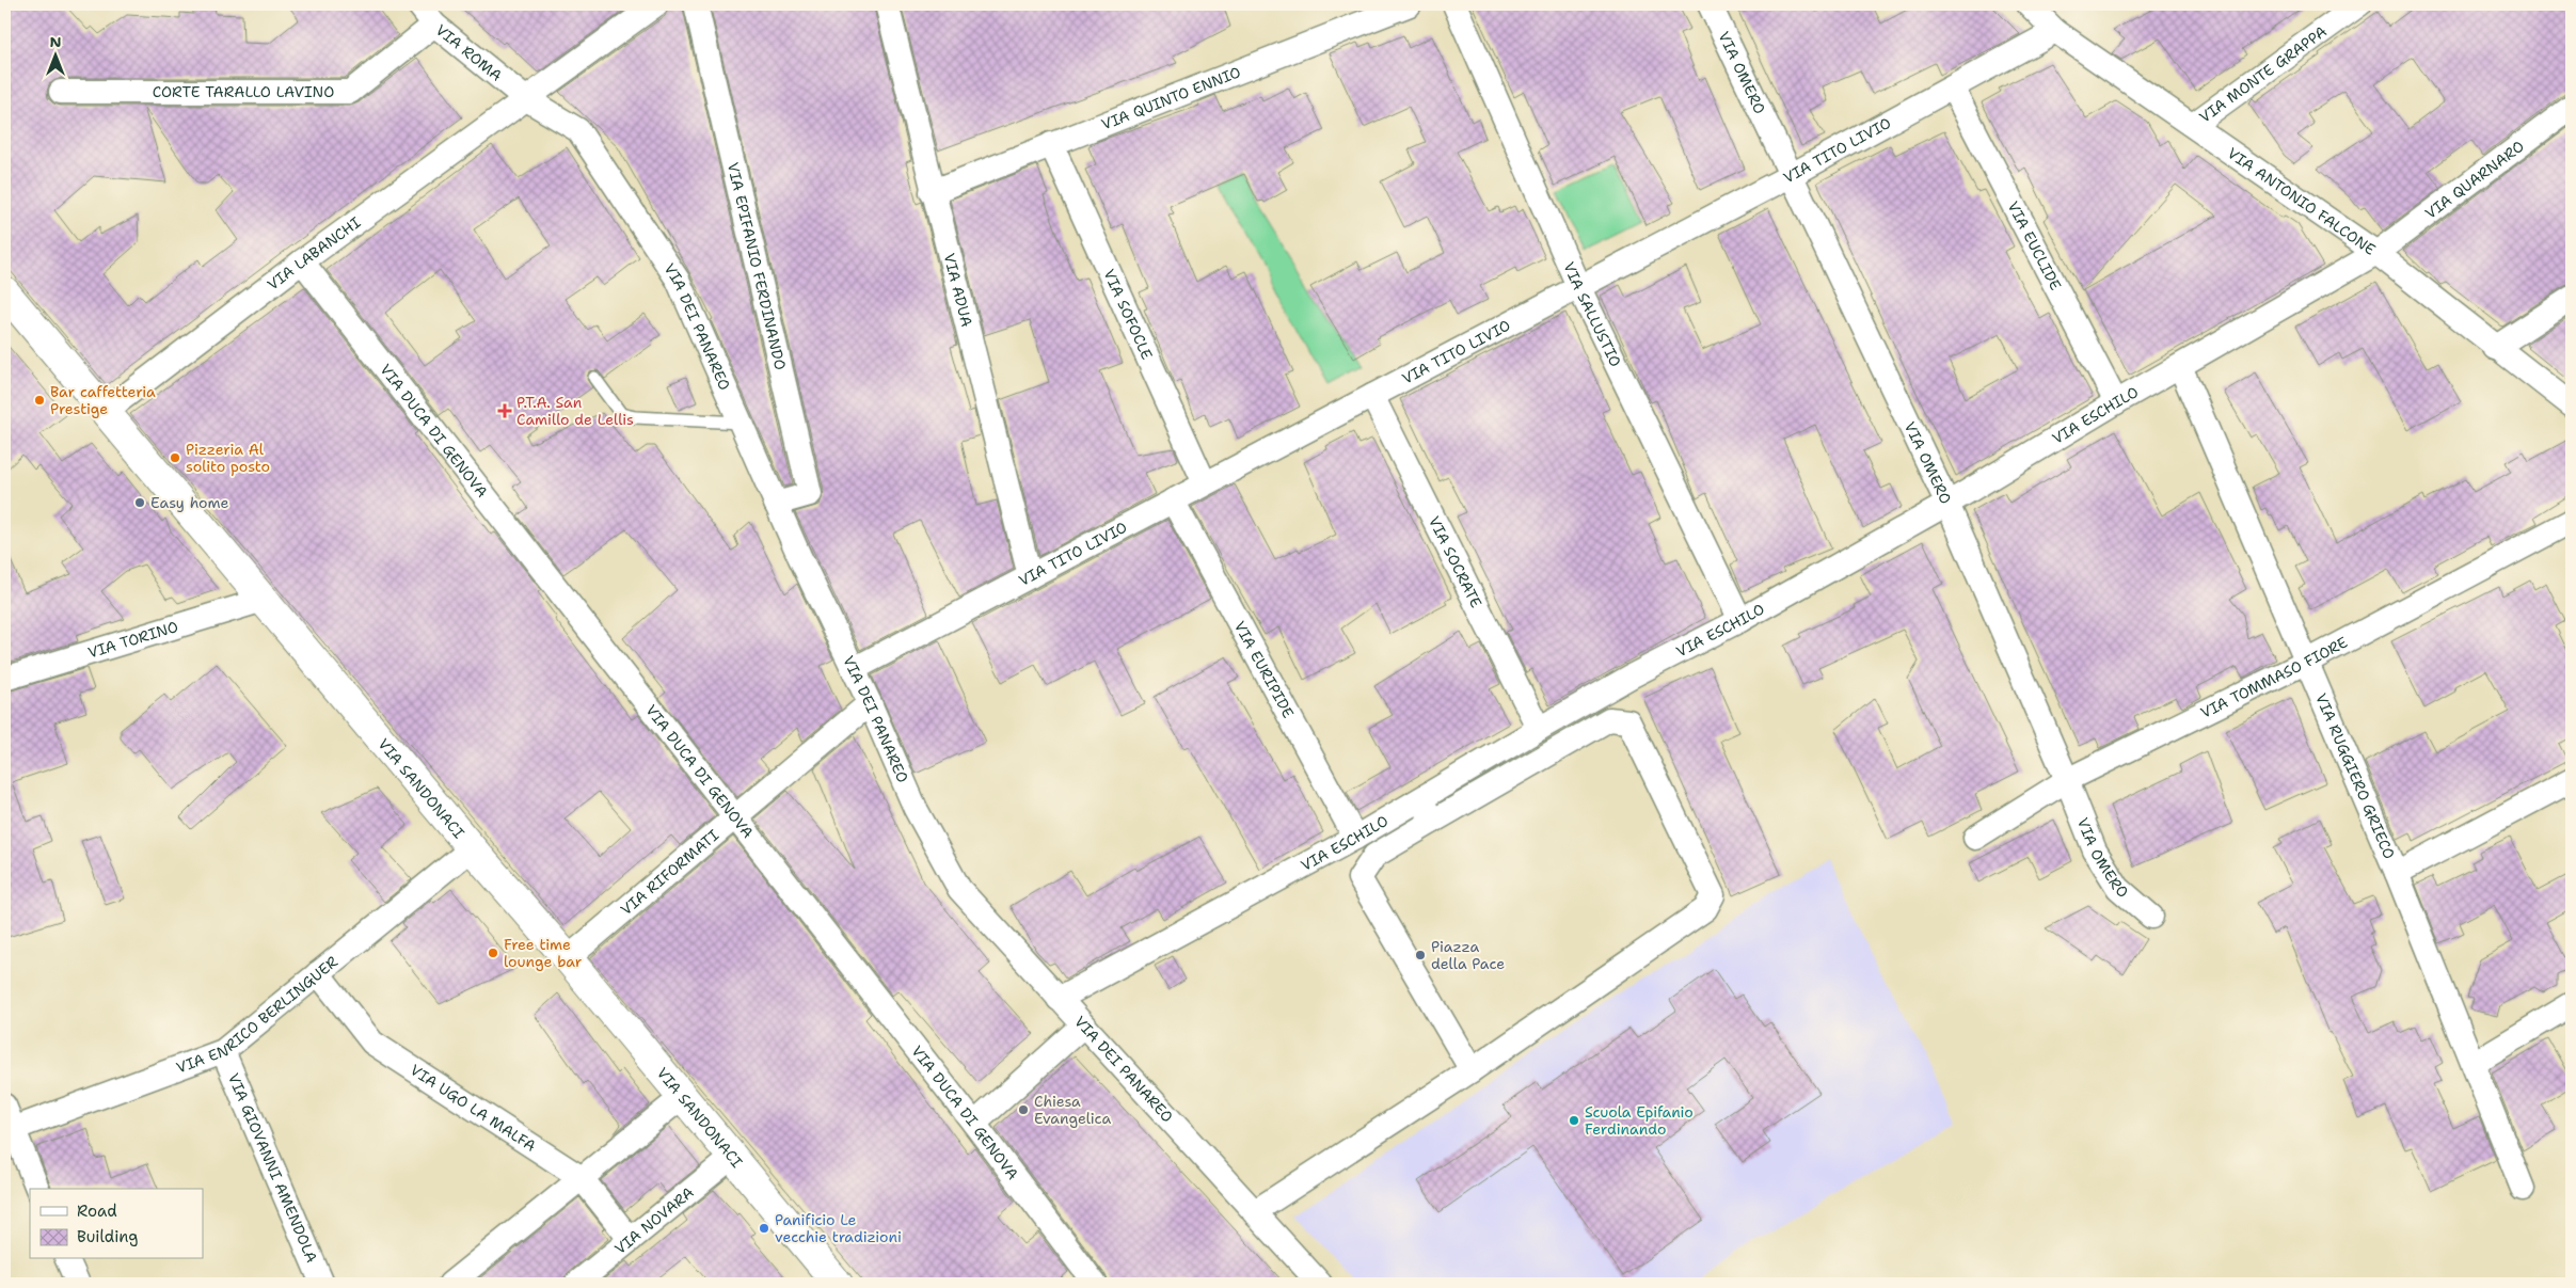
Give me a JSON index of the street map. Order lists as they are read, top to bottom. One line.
{"streets":{"main road":["VIA SANDONACI"],"street":["VIA ROMA","VIA OMERO","VIA MONTE GRAPPA","CORTE TARALLO LAVINO","VIA QUINTO ENNIO","VIA TITO LIVIO","VIA QUARNARO","VIA ANTONIO FALCONE","VIA EUCLIDE","VIA LABANCHI","VIA EPIFANIO FERDINANDO","VIA ADUA","VIA SOFOCLE","VIA SALLUSTIO","VIA DEI PANAREO","VIA ESCHILO","VIA DUCA DI GENOVA","VIA SOCRATE","VIA TORINO","VIA EURIPIDE","VIA TOMMASO FIORE","VIA RUGGIERO GRIECO","VIA RIFORMATI","VIA ENRICO BERLINGUER","VIA UGO LA MALFA","VIA GIOVANNI AMENDOLA","VIA NOVARA"]},"crossings":[["VIA ROMA","CORTE TARALLO LAVINO"],["VIA ROMA","VIA LABANCHI"],["VIA ROMA","VIA DEI PANAREO"],["VIA OMERO","VIA TITO LIVIO"],["VIA OMERO","VIA ESCHILO"],["VIA OMERO","VIA TOMMASO FIORE"],["VIA MONTE GRAPPA","VIA ANTONIO FALCONE"],["VIA QUINTO ENNIO","VIA ADUA"],["VIA QUINTO ENNIO","VIA SOFOCLE"],["VIA TITO LIVIO","VIA ANTONIO FALCONE"],["VIA TITO LIVIO","VIA EUCLIDE"],["VIA TITO LIVIO","VIA ADUA"],["VIA TITO LIVIO","VIA SOFOCLE"],["VIA TITO LIVIO","VIA SALLUSTIO"],["VIA TITO LIVIO","VIA DEI PANAREO"],["VIA TITO LIVIO","VIA SOCRATE"],["VIA TITO LIVIO","VIA EURIPIDE"],["VIA QUARNARO","VIA ANTONIO FALCONE"],["VIA QUARNARO","VIA ESCHILO"],["VIA ANTONIO FALCONE","VIA ESCHILO"],["VIA EUCLIDE","VIA ESCHILO"],["VIA LABANCHI","VIA DEI PANAREO"],["VIA LABANCHI","VIA DUCA DI GENOVA"],["VIA LABANCHI","VIA SANDONACI"],["VIA EPIFANIO FERDINANDO","VIA DEI PANAREO"],["VIA SALLUSTIO","VIA ESCHILO"],["VIA DEI PANAREO","VIA ESCHILO"],["VIA DEI PANAREO","VIA RIFORMATI"],["VIA ESCHILO","VIA SOCRATE"],["VIA ESCHILO","VIA EURIPIDE"],["VIA ESCHILO","VIA RUGGIERO GRIECO"],["VIA DUCA DI GENOVA","VIA RIFORMATI"],["VIA TORINO","VIA SANDONACI"],["VIA TOMMASO FIORE","VIA RUGGIERO GRIECO"],["VIA SANDONACI","VIA RIFORMATI"],["VIA SANDONACI","VIA ENRICO BERLINGUER"],["VIA SANDONACI","VIA NOVARA"],["VIA ENRICO BERLINGUER","VIA UGO LA MALFA"],["VIA ENRICO BERLINGUER","VIA GIOVANNI AMENDOLA"],["VIA UGO LA MALFA","VIA NOVARA"]],"places":{"other":["Bar caffetteria Prestige","Pizzeria Al solito posto","Easy home","Free time lounge bar","Piazza della Pace","Chiesa Evangelica","Scuola Epifanio Ferdinando","Panificio Le vecchie tradizioni"],"health":["P.T.A. San Camillo de Lellis"]},"legend":["Road","Building"],"north":"top"}
